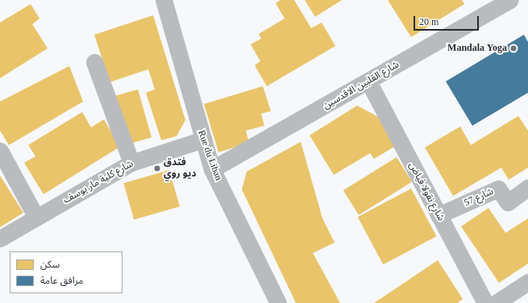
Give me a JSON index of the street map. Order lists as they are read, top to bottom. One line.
{"streets":{"street":["شارع القلبين الاقدسين","Rue du Liban","شارع كلية مار يوسف","شارع نقولا فياض","شارع 57"]},"crossings":[["شارع القلبين الاقدسين","Rue du Liban"],["شارع القلبين الاقدسين","شارع نقولا فياض"],["Rue du Liban","شارع كلية مار يوسف"],["شارع نقولا فياض","شارع 57"]],"places":["Mandala Yoga","فتدق ديو روي"],"legend":["سكن","مرافق عامة"],"scale_bar":"20 m"}
